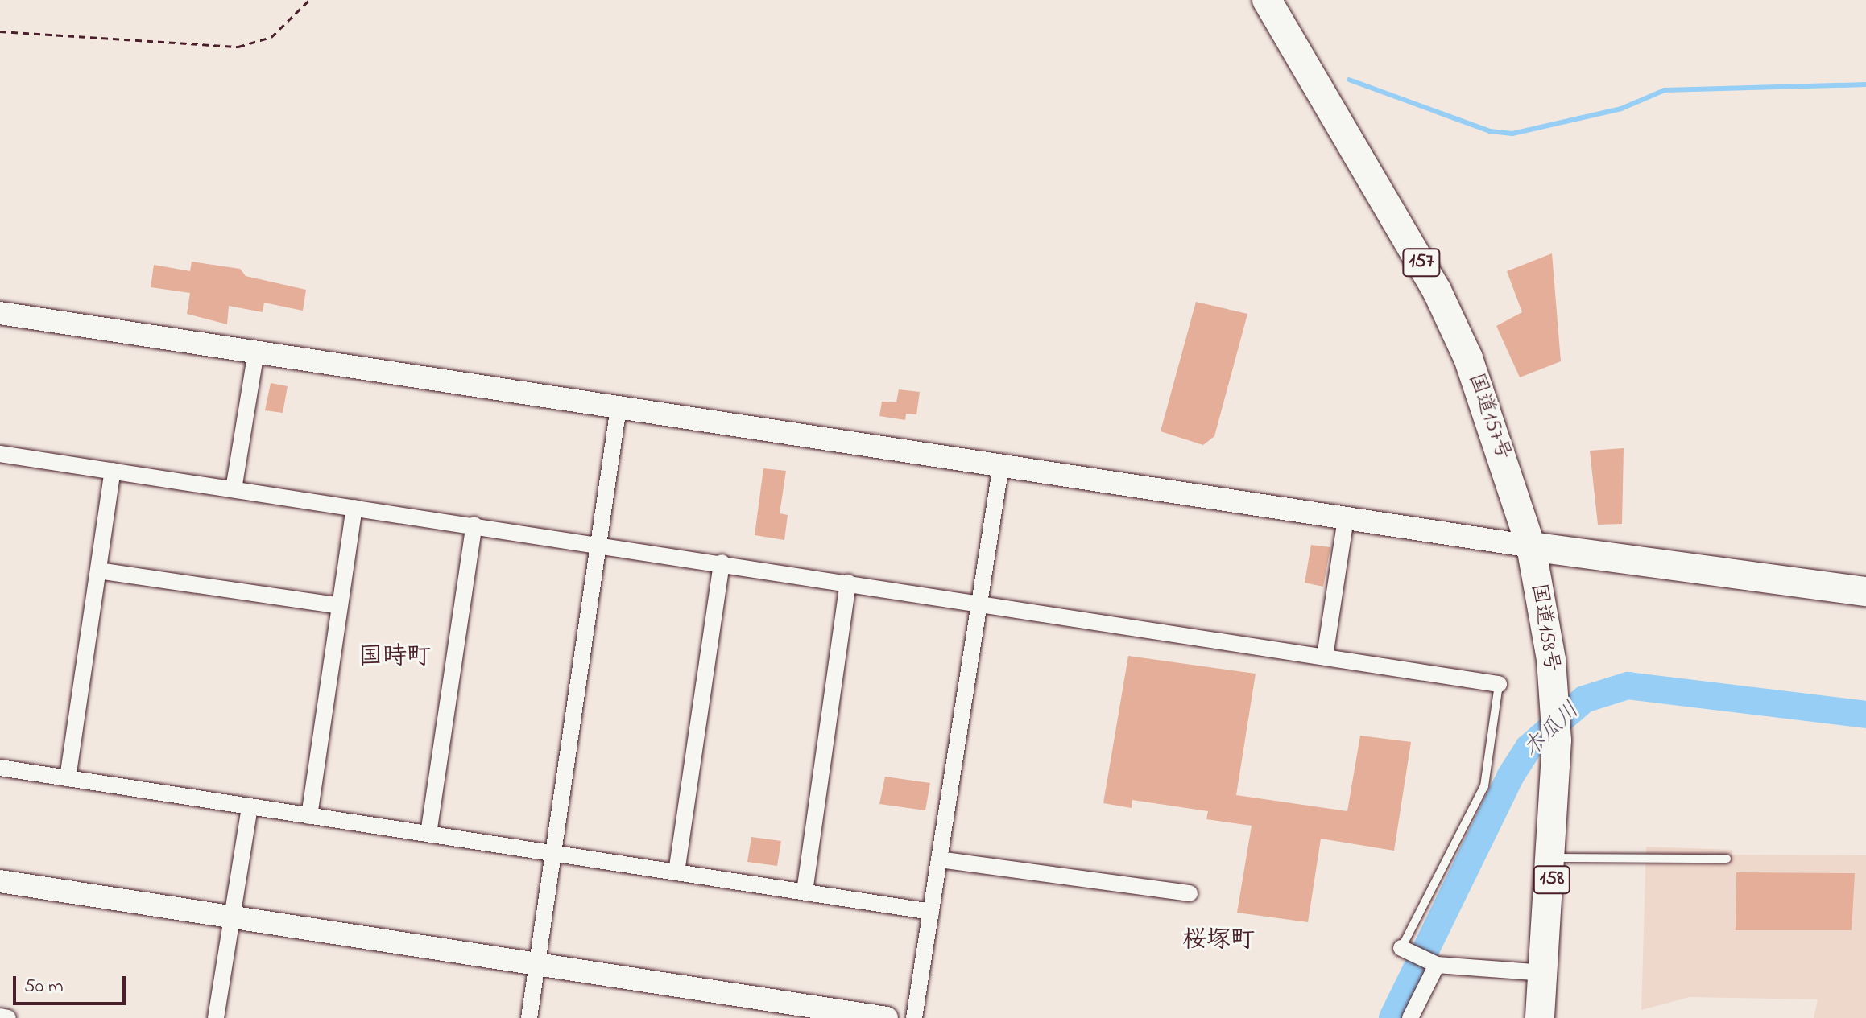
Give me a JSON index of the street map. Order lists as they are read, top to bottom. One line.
{"streets":{"highway":["157","国道157号","国道158号","158"]},"crossings":[["国道157号","国道158号"]],"districts":["国時町","桜塚町"],"water":["木瓜川"],"scale_bar":"50 m"}
